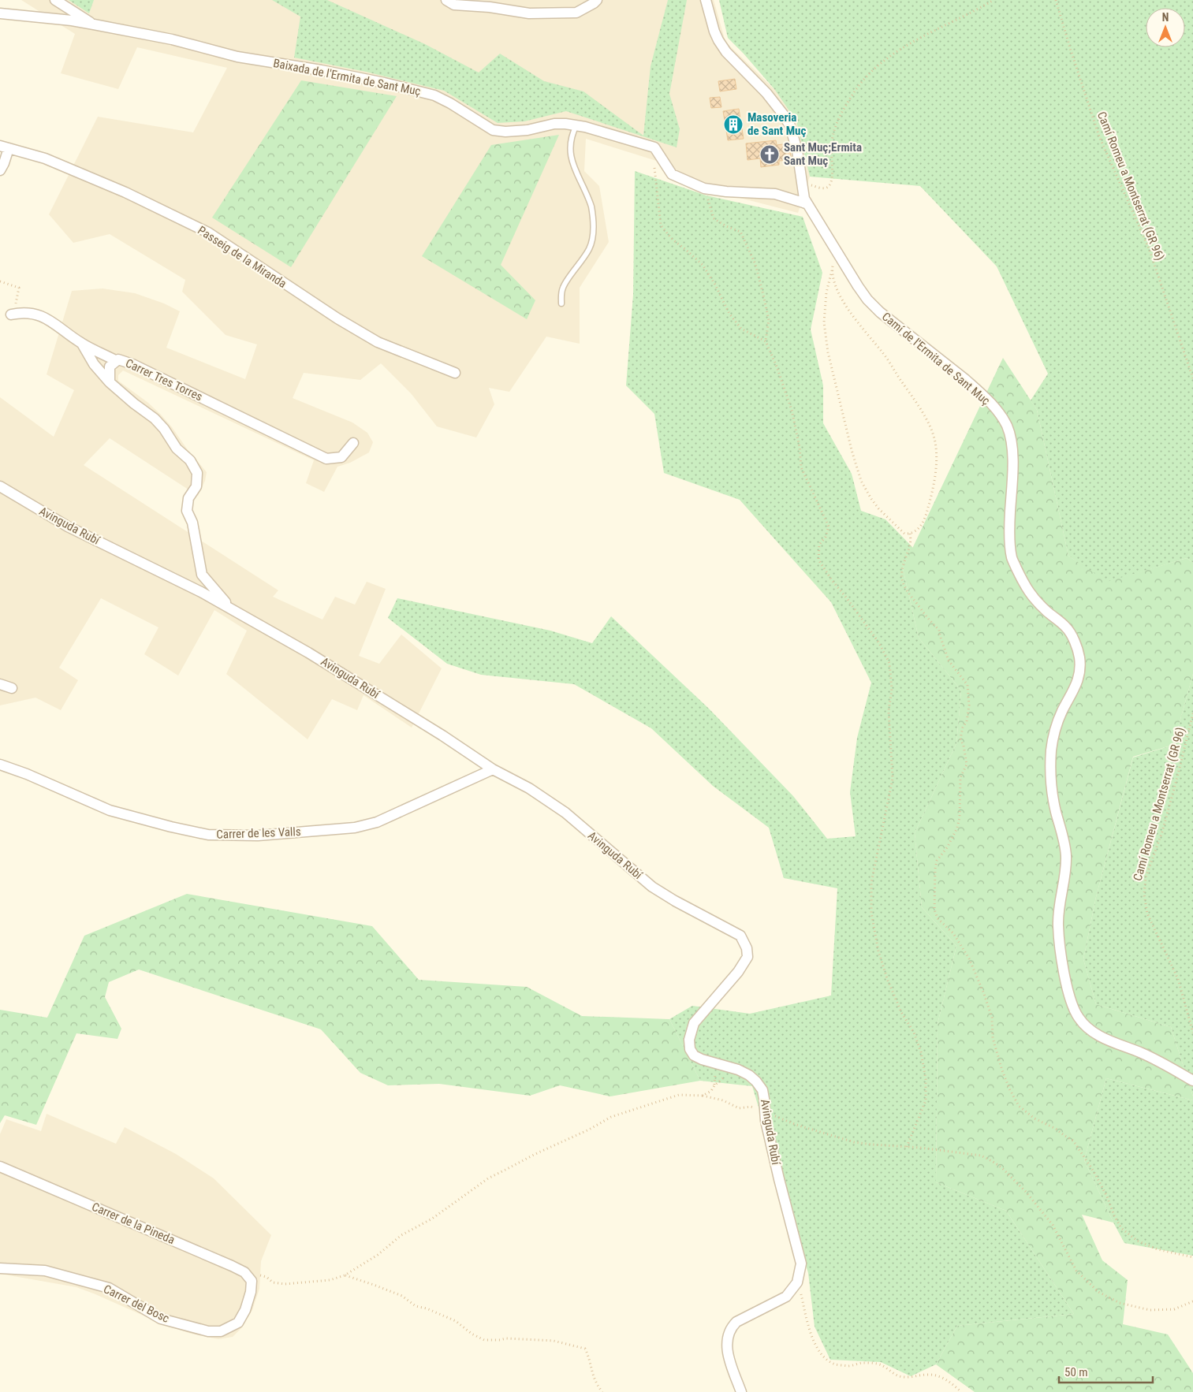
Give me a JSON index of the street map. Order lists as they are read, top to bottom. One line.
{"streets":{"street":["Baixada de l'Ermita de Sant Muç","Passeig de la Miranda","Camí de l'Ermita de Sant Muç","Carrer Tres Torres","Avinguda Rubí","Carrer de les Valls","Carrer de la Pineda","Carrer del Bosc"],"path":["Camí Romeu a Montserrat (GR 96)"]},"crossings":[["Avinguda Rubí","Carrer de les Valls"],["Carrer de la Pineda","Carrer del Bosc"]],"places":{"building":["Masoveria de Sant Muç"],"church":["Sant Muç;Ermita Sant Muç"]},"scale_bar":"50 m","north":"top"}
